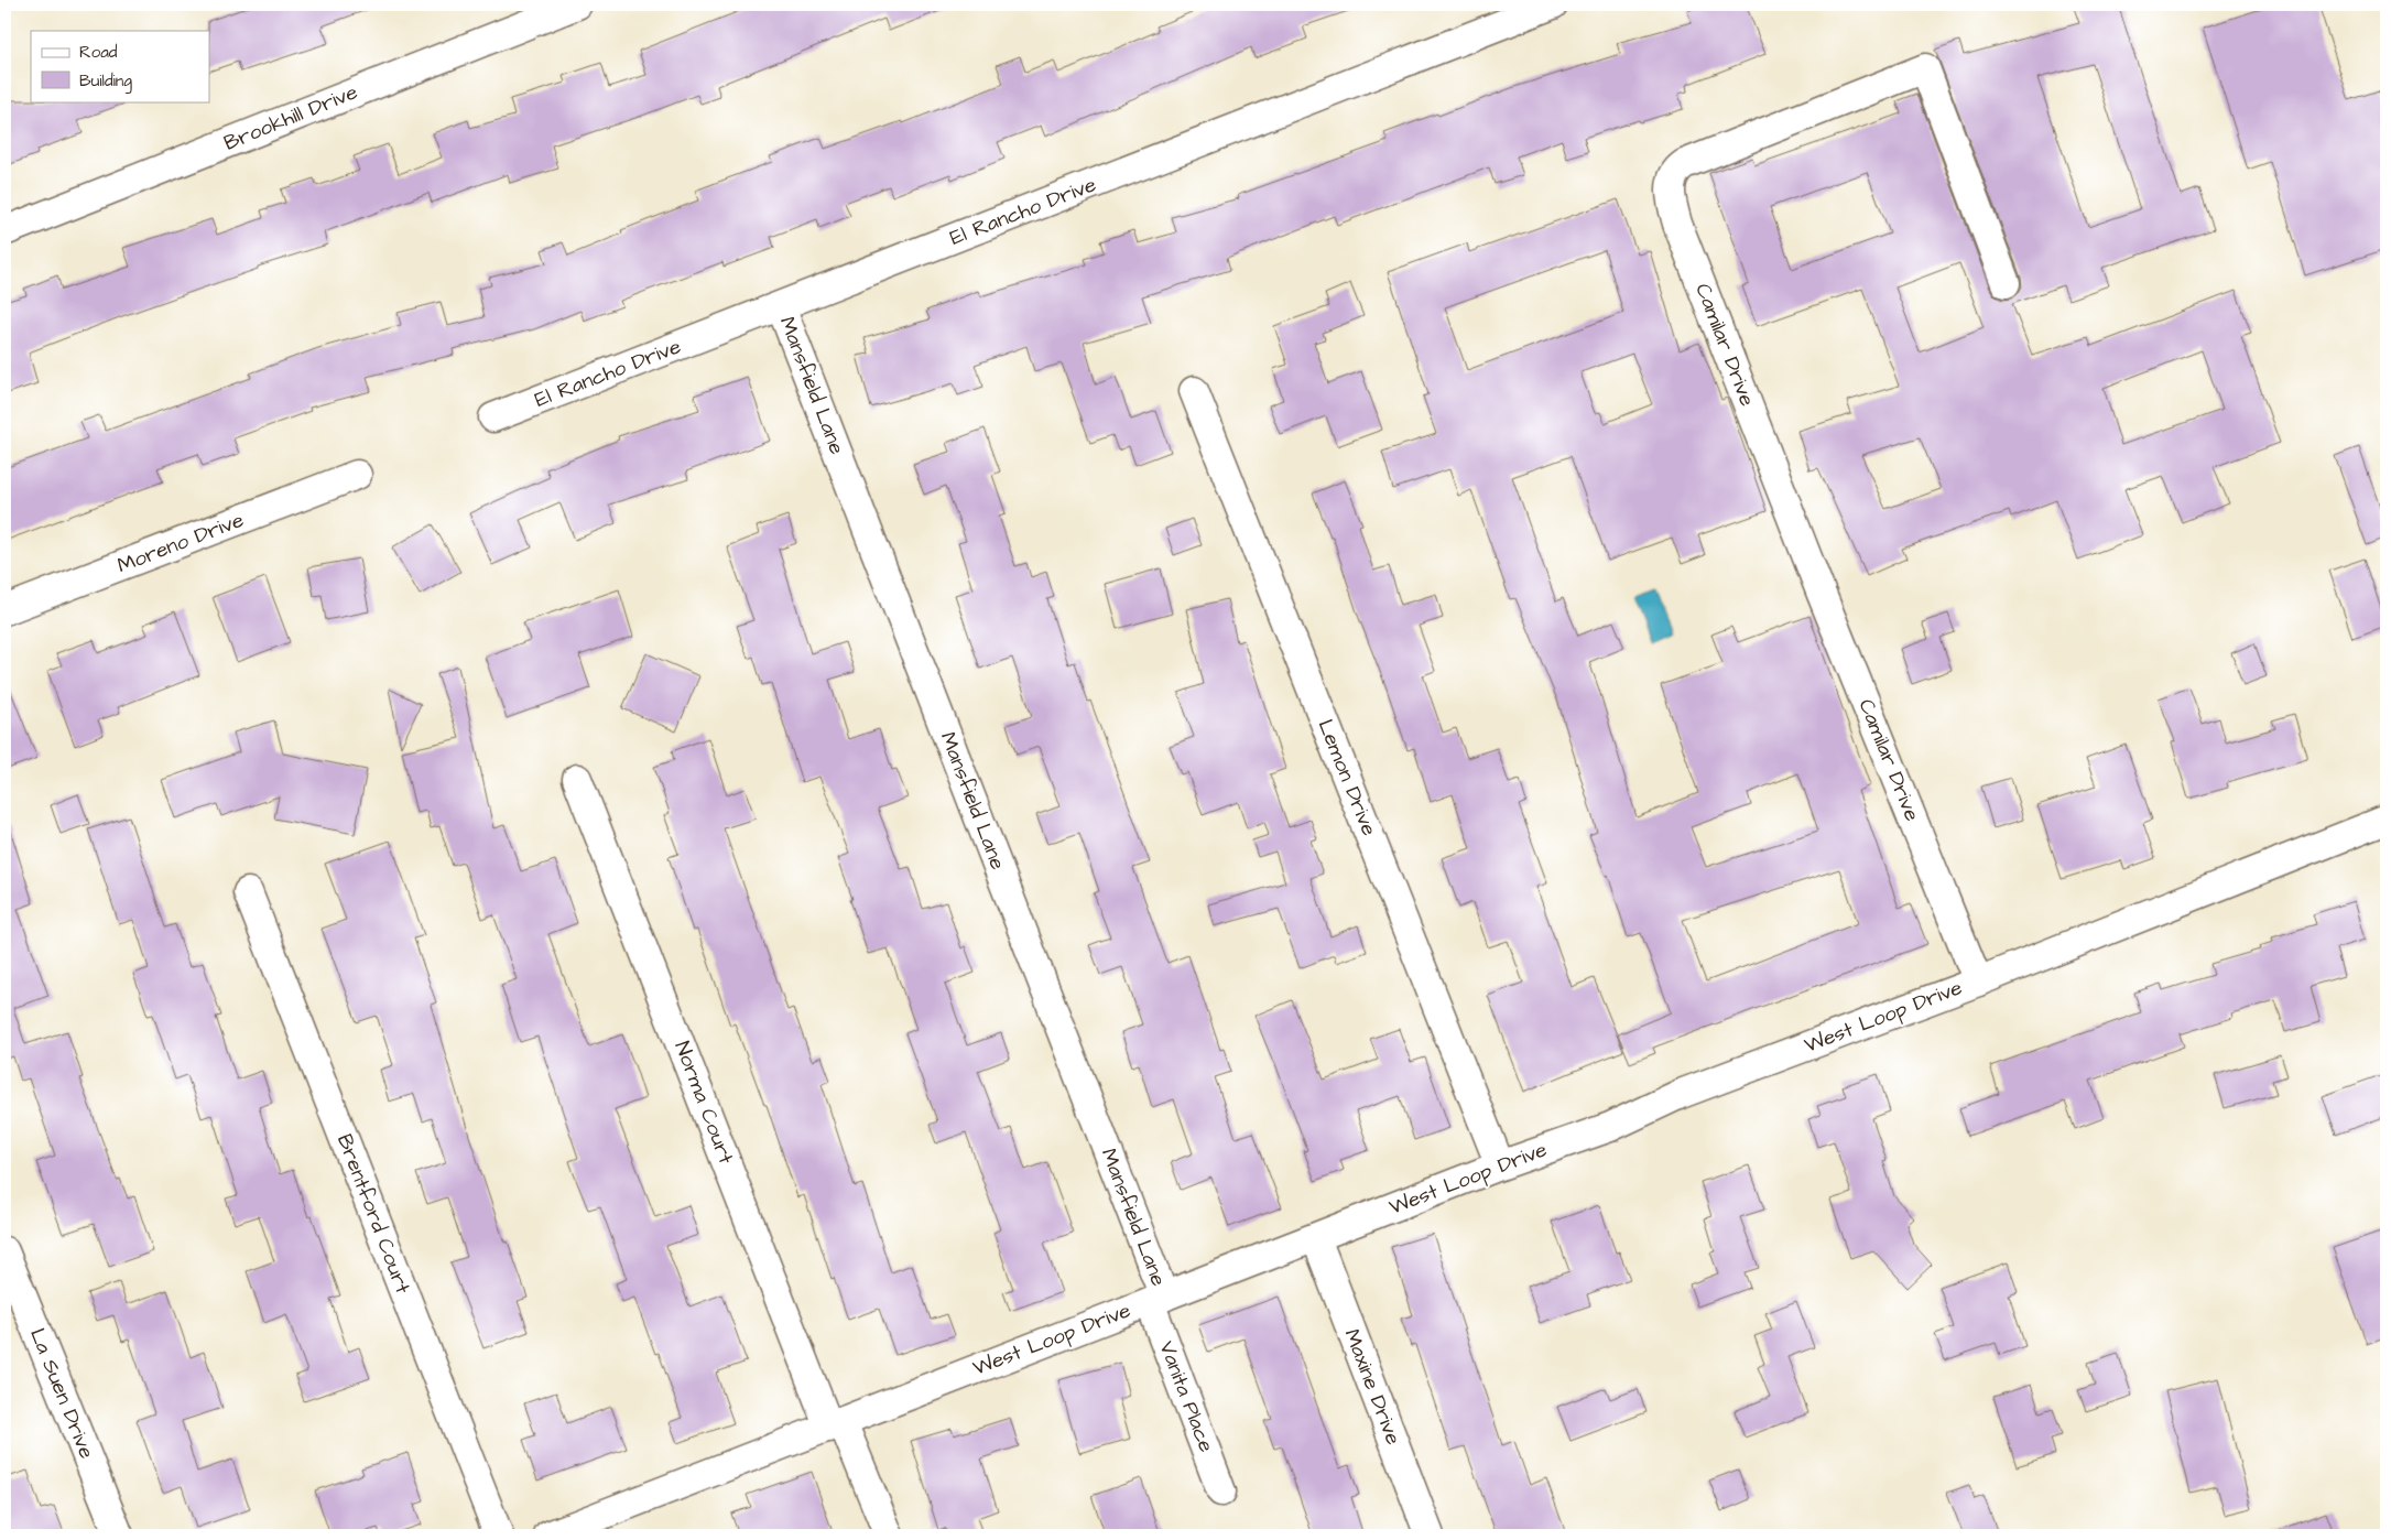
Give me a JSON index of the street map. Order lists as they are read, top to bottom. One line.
{"streets":{"street":["Brookhill Drive","El Rancho Drive","Camilar Drive","Mansfield Lane","Moreno Drive","Lemon Drive","West Loop Drive","Norma Court","Brentford Court","Maxine Drive","La Suen Drive","Vanita Place"]},"crossings":[["El Rancho Drive","Mansfield Lane"],["Camilar Drive","West Loop Drive"],["Mansfield Lane","West Loop Drive"],["Mansfield Lane","Vanita Place"],["Lemon Drive","West Loop Drive"],["West Loop Drive","Norma Court"],["West Loop Drive","Maxine Drive"],["West Loop Drive","Vanita Place"]],"legend":["Road","Building"]}
